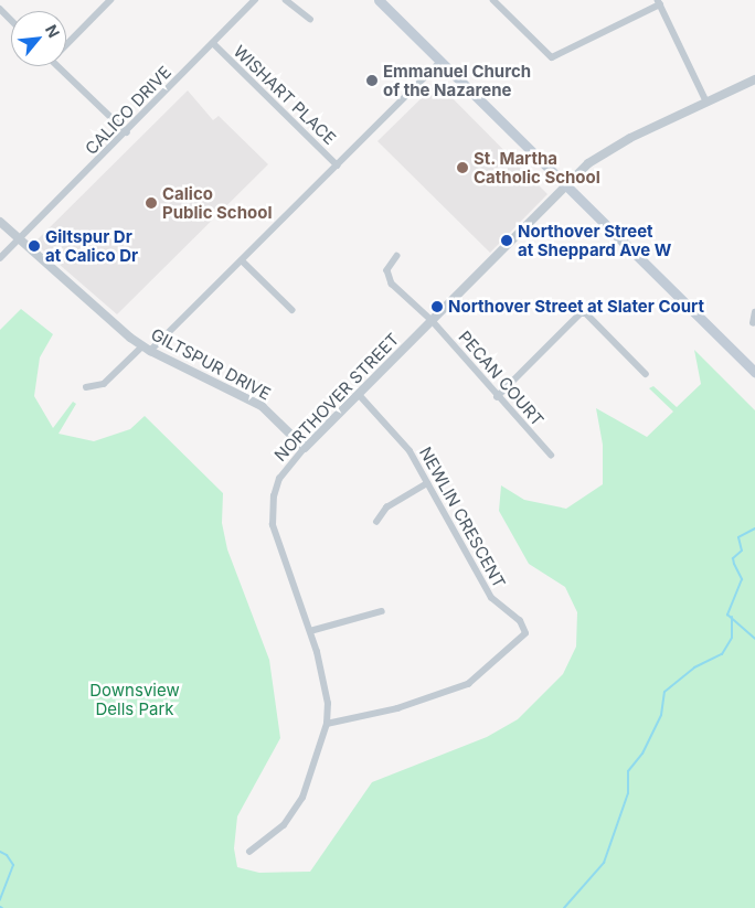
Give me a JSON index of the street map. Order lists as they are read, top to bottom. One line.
{"streets":{"street":["WISHART PLACE","CALICO DRIVE","GILTSPUR DRIVE","PECAN COURT","NORTHOVER STREET","NEWLIN CRESCENT"]},"crossings":[["WISHART PLACE","CALICO DRIVE"],["CALICO DRIVE","GILTSPUR DRIVE"],["GILTSPUR DRIVE","NORTHOVER STREET"],["PECAN COURT","NORTHOVER STREET"],["NORTHOVER STREET","NEWLIN CRESCENT"]],"parks":["Downsview Dells Park"],"places":["Emmanuel Church of the Nazarene","St. Martha Catholic School","Calico Public School","Northover Street at Sheppard Ave W","Giltspur Dr at Calico Dr","Northover Street at Slater Court"],"north":"top right"}
